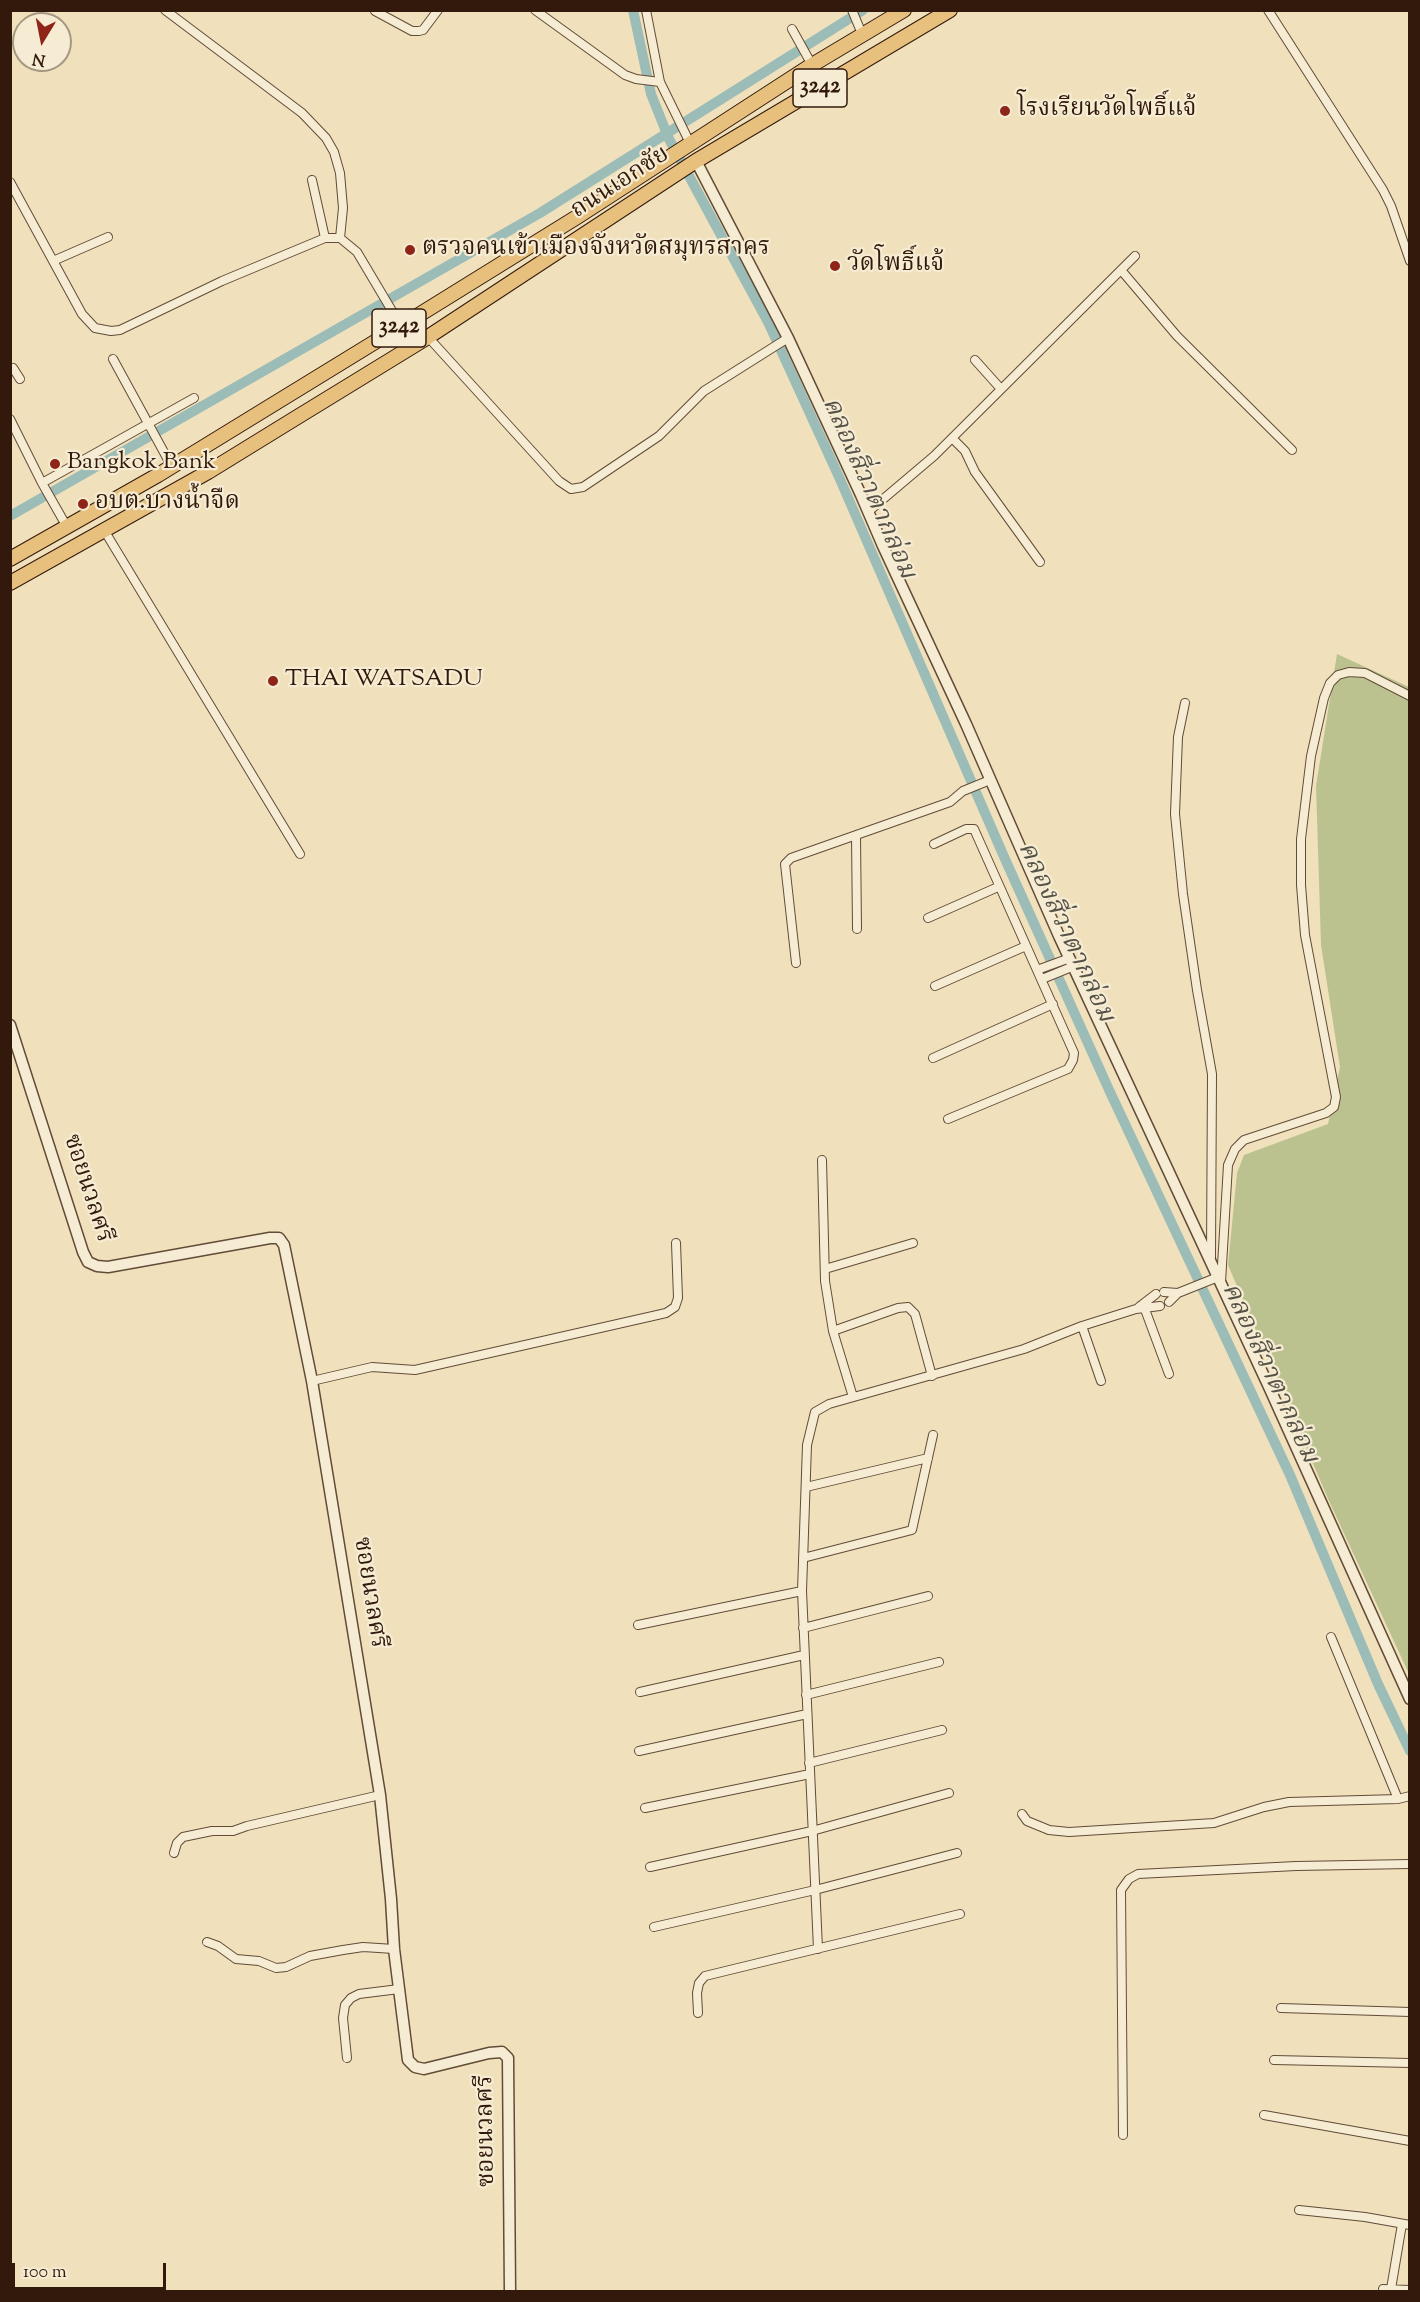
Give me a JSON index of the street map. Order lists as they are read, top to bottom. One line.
{"streets":{"main road":["3242","ถนนเอกชัย"],"street":["ซอยนวลศรี"]},"water":["คลองสี่วาตากล่อม"],"places":["โรงเรียนวัดโพธิ์แจ้","ตรวจคนเข้าเมืองจังหวัดสมุทรสาคร","วัดโพธิ์แจ้","Bangkok Bank","อบต.บางน้ำจืด","THAI WATSADU"],"scale_bar":"100 m","north":"bottom"}
